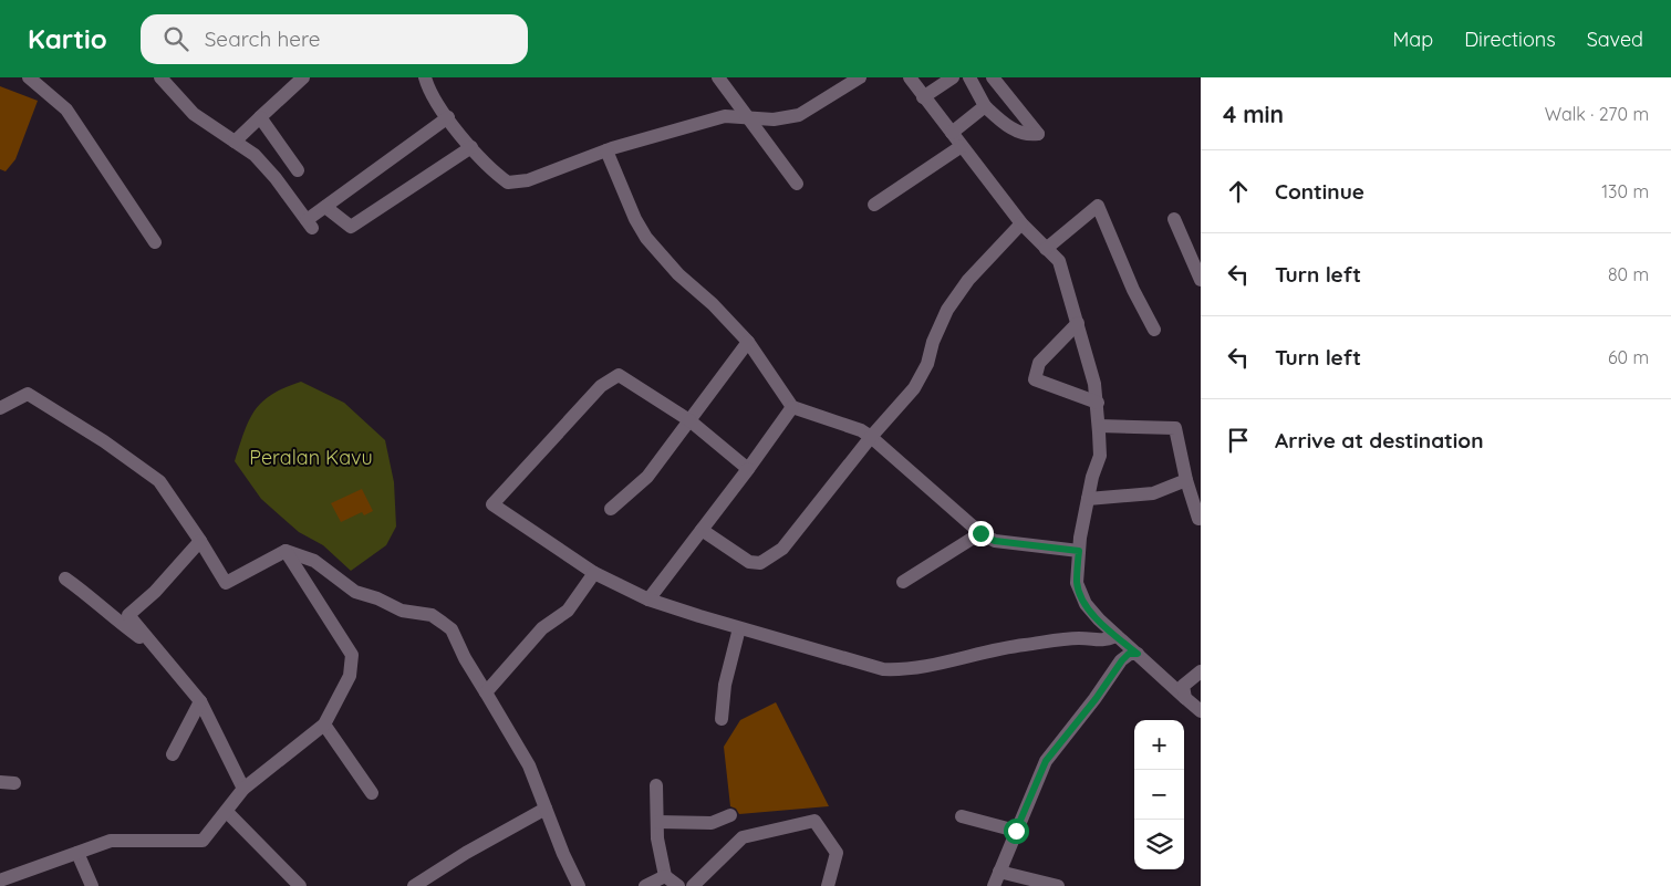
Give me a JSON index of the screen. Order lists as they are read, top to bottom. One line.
{"parks":["Peralan Kavu"],"page":{"header":"Kartio","search":"Search here","nav":["Map","Directions","Saved"],"heading":["4 min","Walk · 270 m"],"list":[["Continue","130 m"],["Turn left","80 m"],["Turn left","60 m"],"Arrive at destination"],"map_buttons":["+","−"]}}
